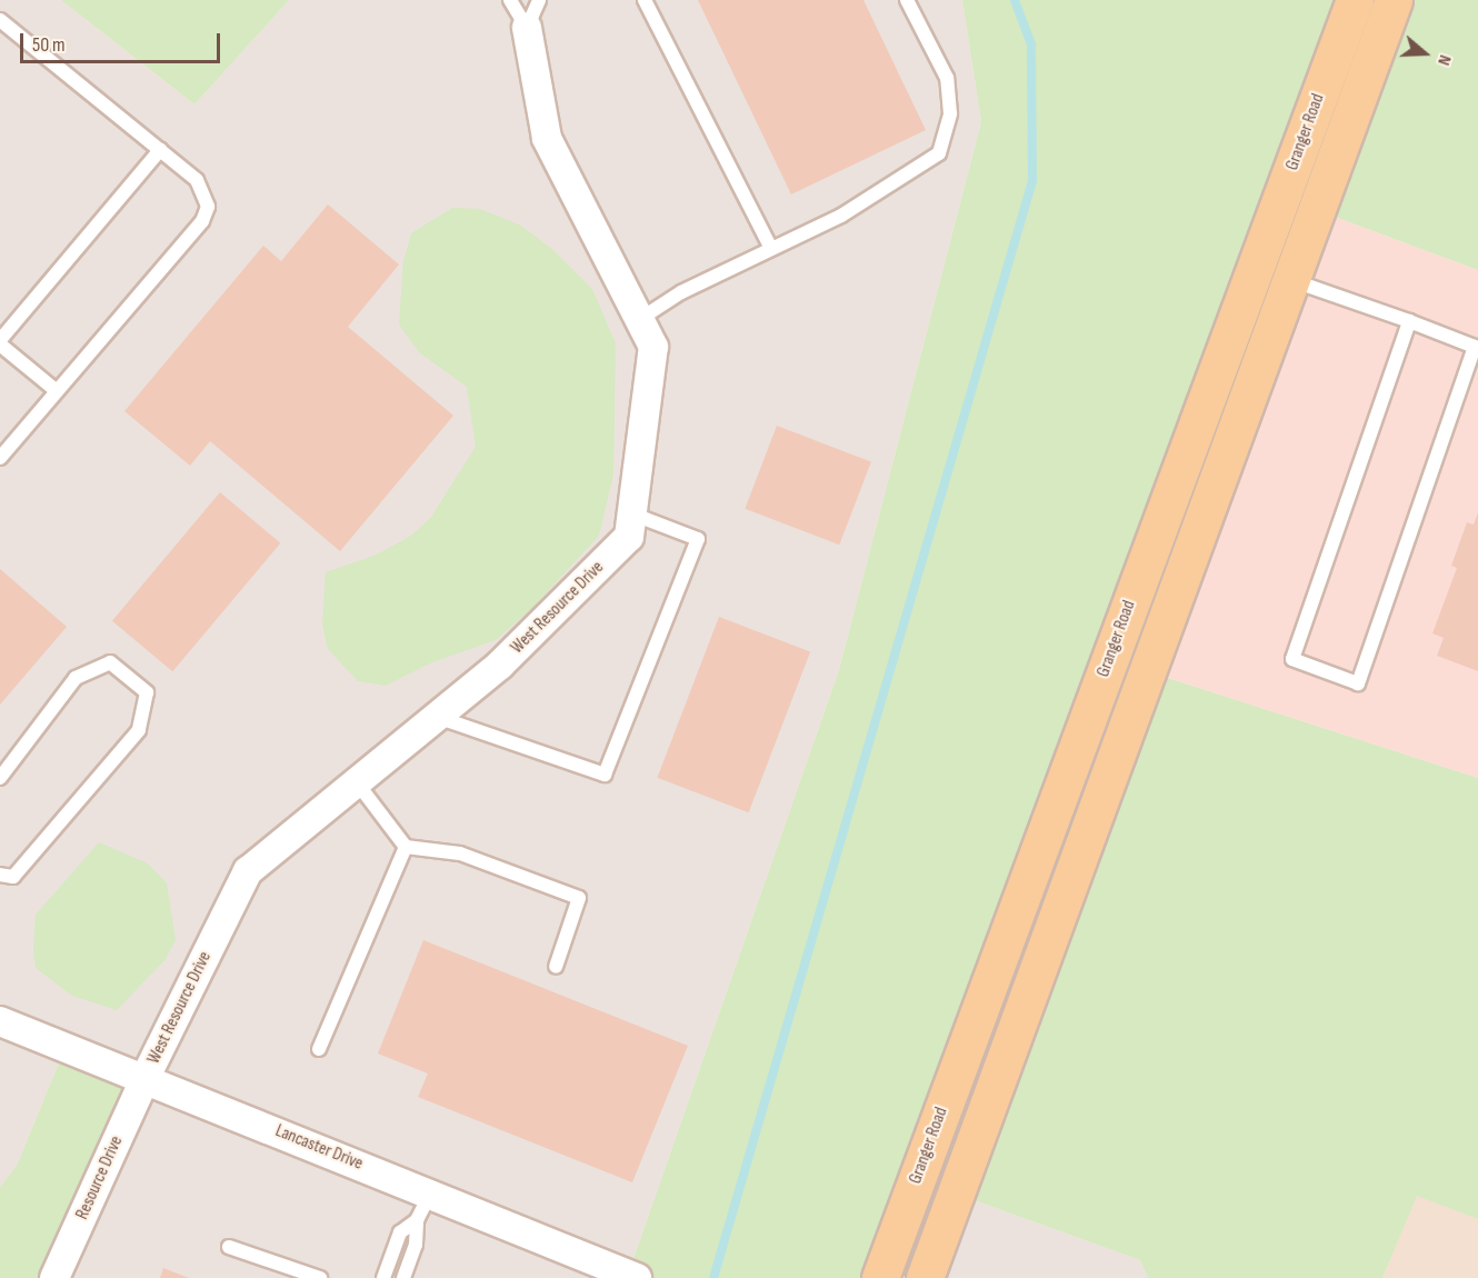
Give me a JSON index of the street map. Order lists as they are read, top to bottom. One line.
{"streets":{"main road":["Granger Road"],"street":["West Resource Drive","Lancaster Drive","Resource Drive"]},"crossings":[["West Resource Drive","Lancaster Drive"],["West Resource Drive","Resource Drive"],["Lancaster Drive","Resource Drive"]],"scale_bar":"50 m","north":"right"}
